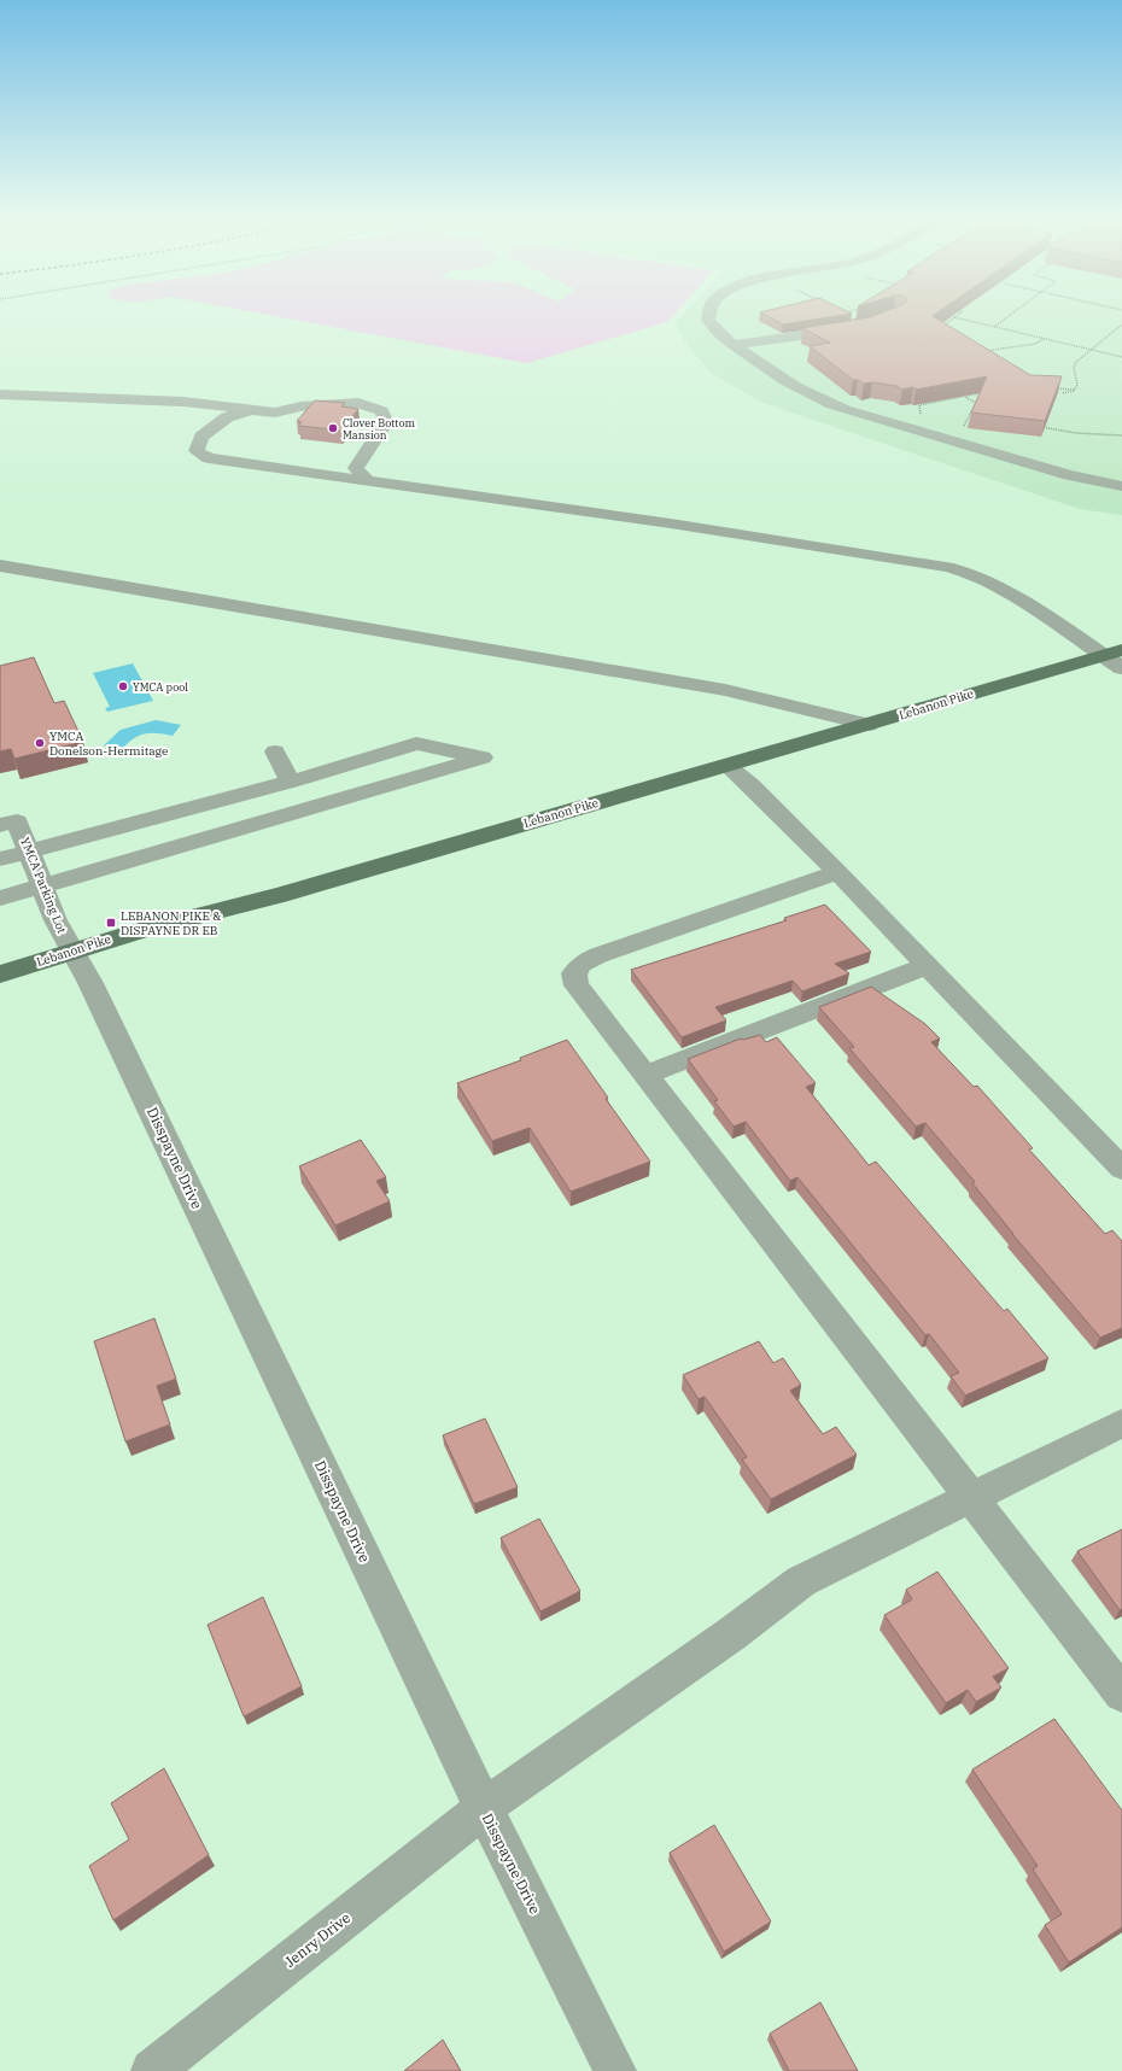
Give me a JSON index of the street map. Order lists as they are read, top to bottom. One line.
{"streets":{"main road":["Lebanon Pike"],"street":["YMCA Parking Lot","Disspayne Drive","Jenry Drive"]},"crossings":[["Lebanon Pike","YMCA Parking Lot"],["Lebanon Pike","Disspayne Drive"],["YMCA Parking Lot","Disspayne Drive"],["Disspayne Drive","Jenry Drive"]],"places":{"other":["Clover Bottom Mansion","YMCA pool","YMCA Donelson-Hermitage"],"transit":["LEBANON PIKE & DISPAYNE DR EB"]}}
